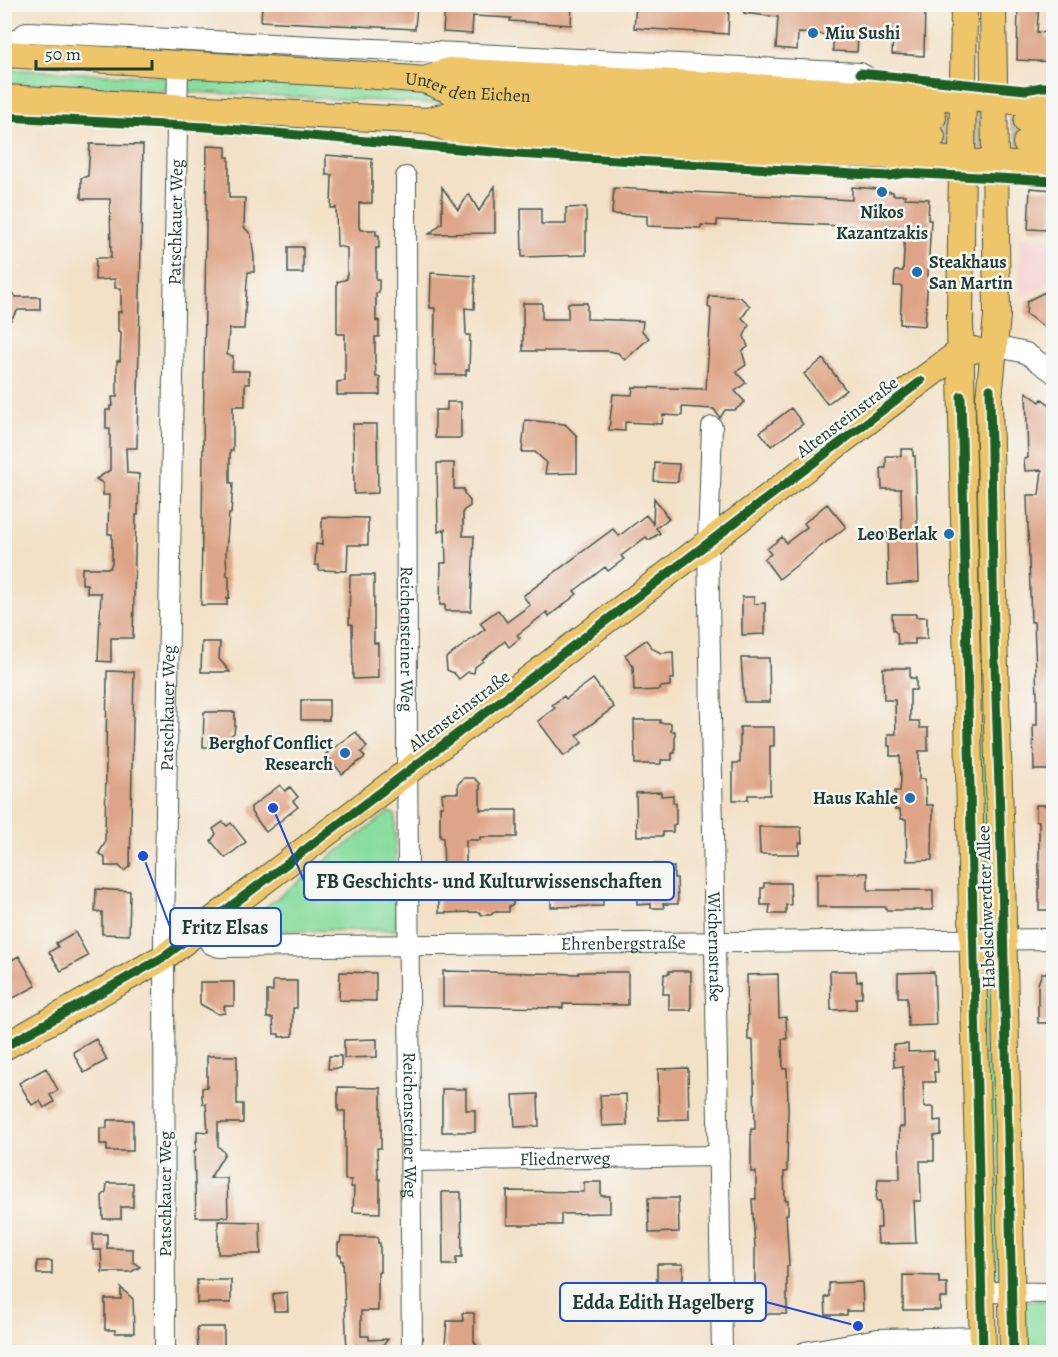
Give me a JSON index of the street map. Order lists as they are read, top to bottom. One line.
{"streets":{"main road":["Unter den Eichen","Altensteinstraße","Habelschwerdter Allee"],"street":["Patschkauer Weg","Reichensteiner Weg","Ehrenbergstraße","Wichernstraße","Fliednerweg"]},"crossings":[["Unter den Eichen","Patschkauer Weg"],["Patschkauer Weg","Altensteinstraße"],["Altensteinstraße","Reichensteiner Weg"],["Altensteinstraße","Habelschwerdter Allee"],["Altensteinstraße","Ehrenbergstraße"],["Altensteinstraße","Wichernstraße"],["Reichensteiner Weg","Ehrenbergstraße"],["Reichensteiner Weg","Fliednerweg"],["Habelschwerdter Allee","Ehrenbergstraße"],["Ehrenbergstraße","Wichernstraße"],["Wichernstraße","Fliednerweg"]],"places":["Miu Sushi","Nikos Kazantzakis","Steakhaus San Martin","Leo Berlak","Berghof Conflict Research","Haus Kahle","FB Geschichts- und Kulturwissenschaften","Fritz Elsas","Edda Edith Hagelberg"],"scale_bar":"50 m"}
